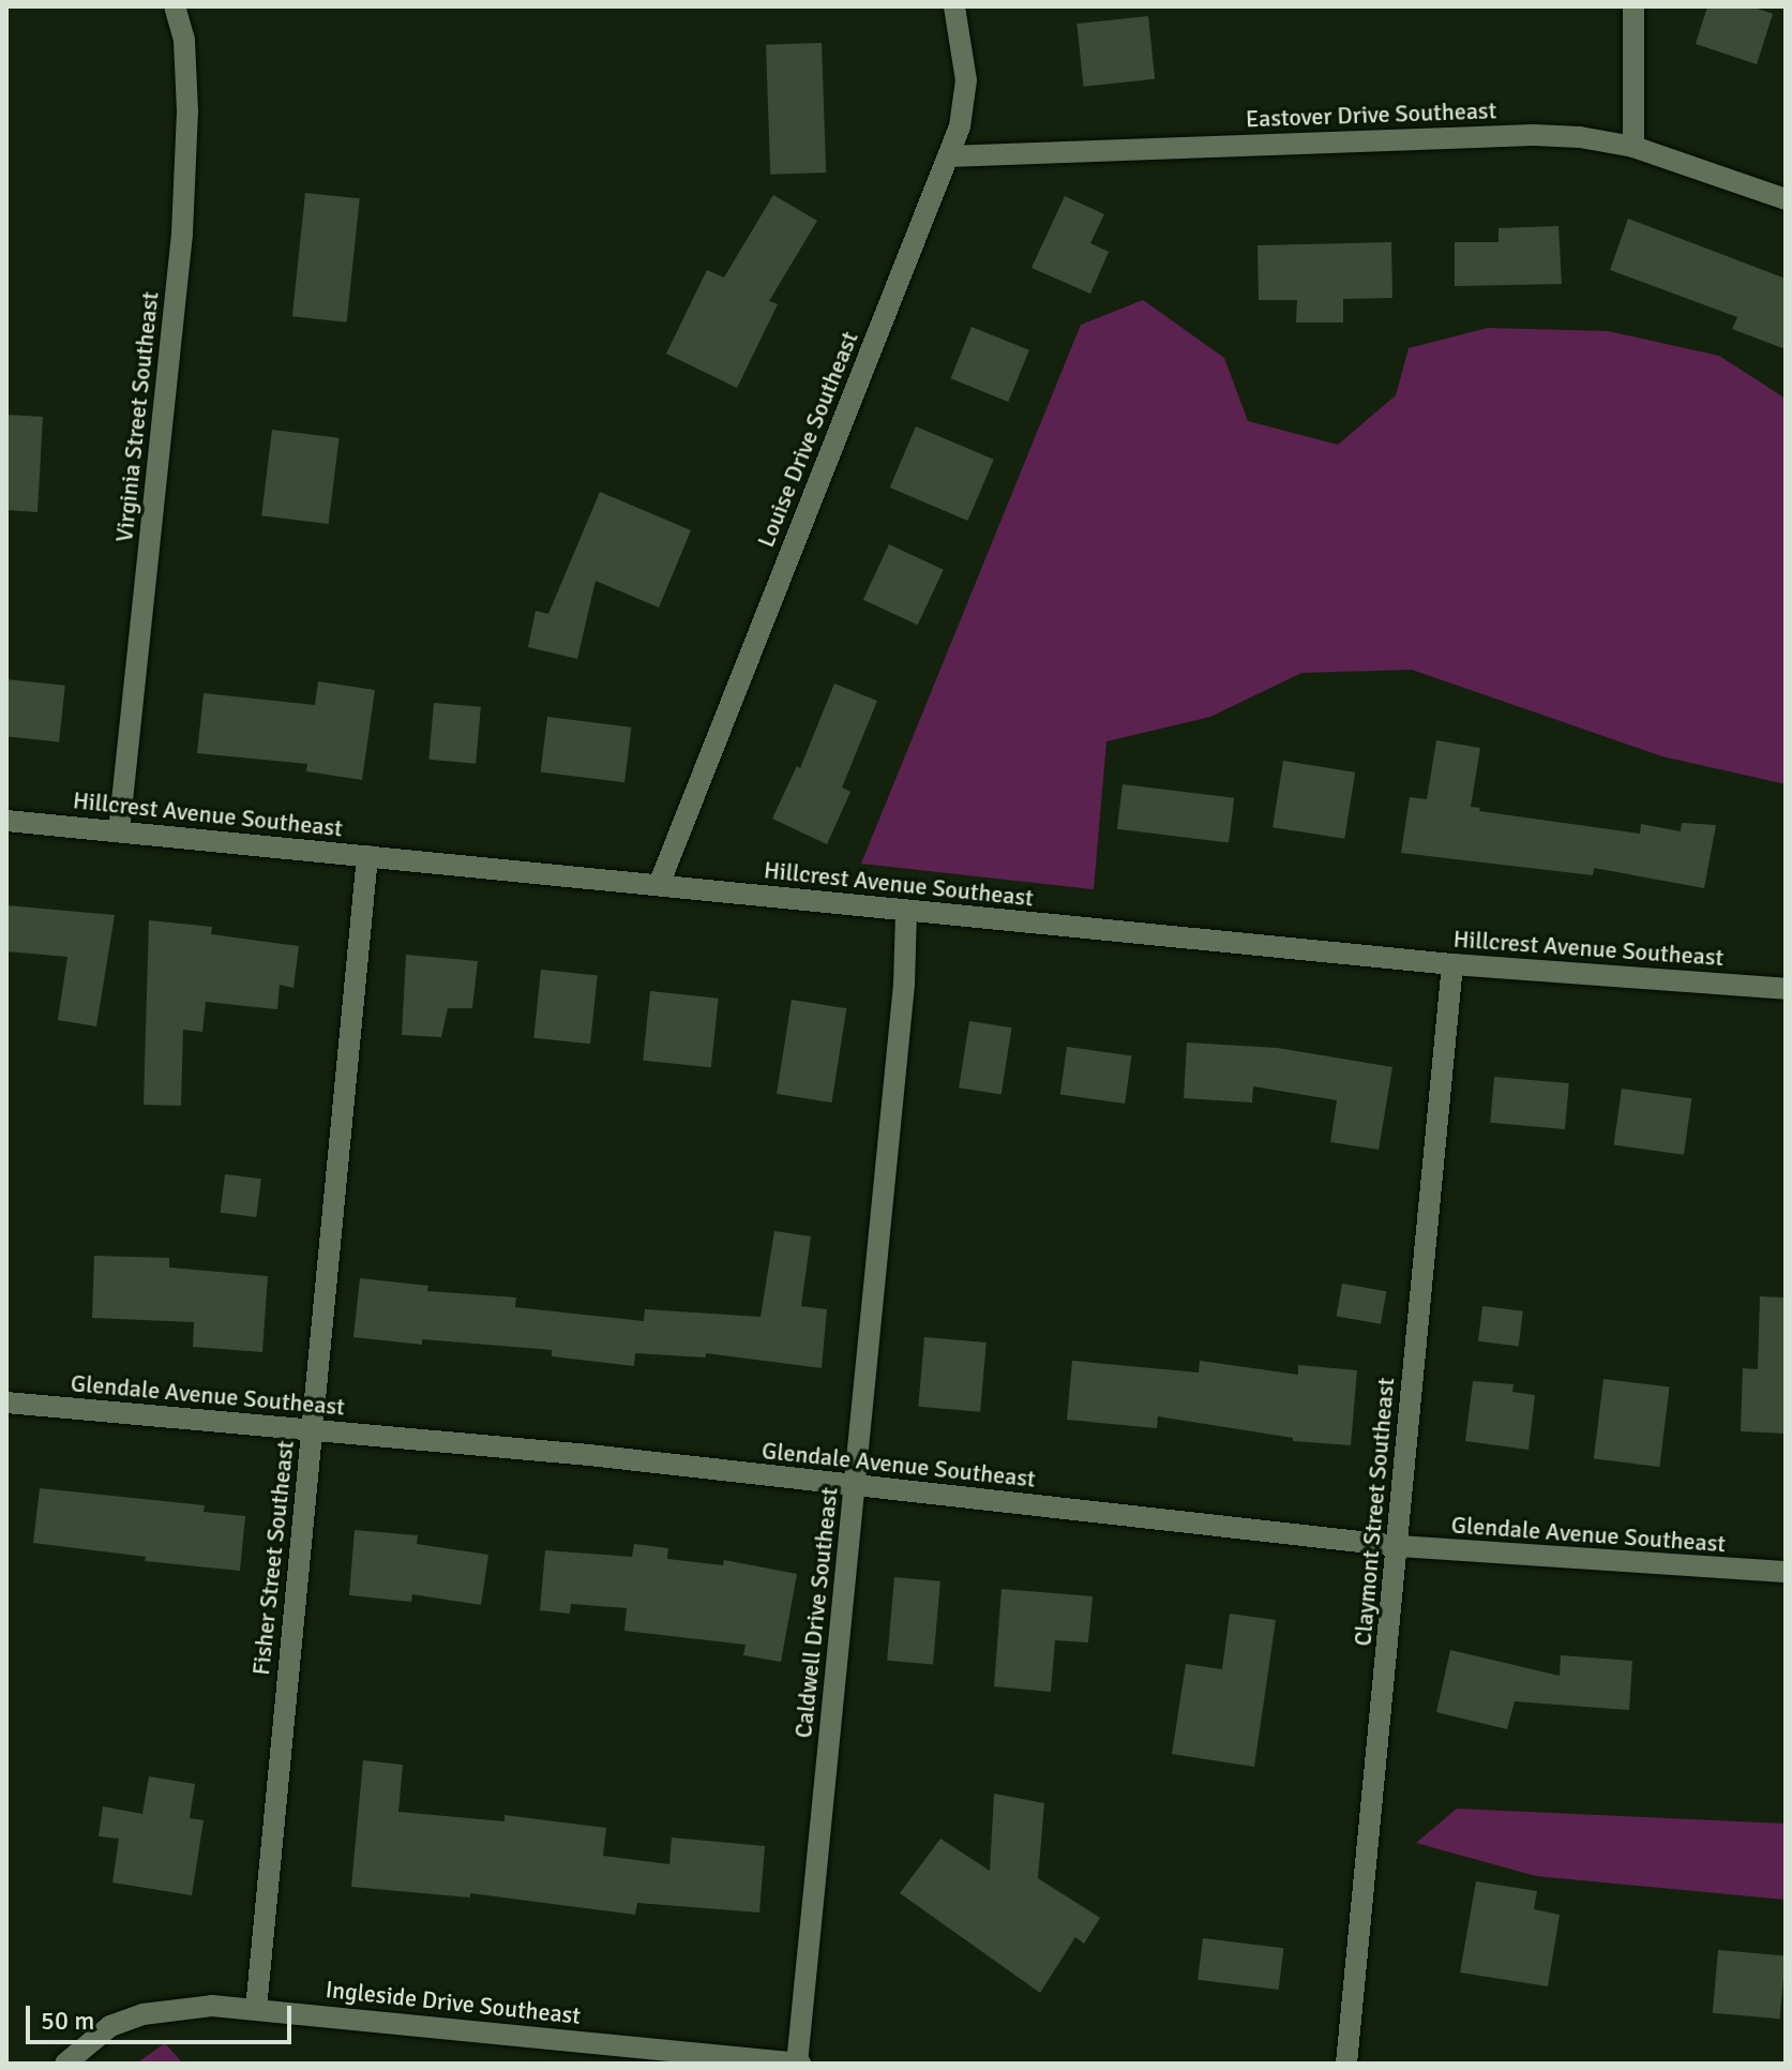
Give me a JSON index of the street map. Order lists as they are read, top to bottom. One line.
{"streets":{"street":["Eastover Drive Southeast","Virginia Street Southeast","Louise Drive Southeast","Hillcrest Avenue Southeast","Glendale Avenue Southeast","Claymont Street Southeast","Fisher Street Southeast","Caldwell Drive Southeast","Ingleside Drive Southeast"]},"crossings":[["Eastover Drive Southeast","Louise Drive Southeast"],["Virginia Street Southeast","Hillcrest Avenue Southeast"],["Louise Drive Southeast","Hillcrest Avenue Southeast"],["Hillcrest Avenue Southeast","Claymont Street Southeast"],["Hillcrest Avenue Southeast","Fisher Street Southeast"],["Hillcrest Avenue Southeast","Caldwell Drive Southeast"],["Glendale Avenue Southeast","Claymont Street Southeast"],["Glendale Avenue Southeast","Fisher Street Southeast"],["Glendale Avenue Southeast","Caldwell Drive Southeast"],["Fisher Street Southeast","Ingleside Drive Southeast"],["Caldwell Drive Southeast","Ingleside Drive Southeast"]],"scale_bar":"50 m"}
